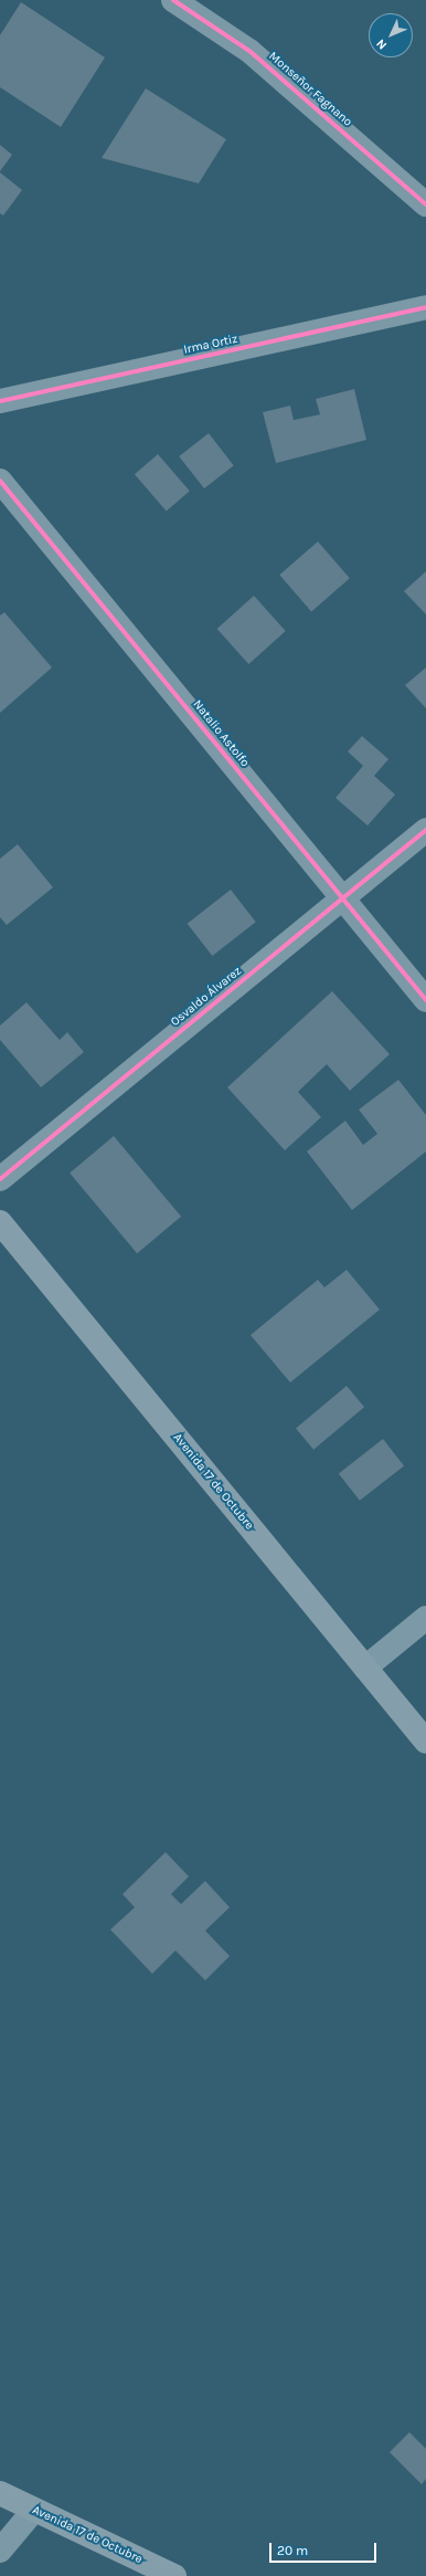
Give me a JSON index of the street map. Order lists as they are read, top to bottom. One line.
{"streets":{"main road":["Avenida 17 de Octubre"],"street":["Monseñor Fagnano","Irma Ortiz","Natalio Astolfo","Osvaldo Álvarez"]},"crossings":[["Natalio Astolfo","Osvaldo Álvarez"]],"scale_bar":"20 m","north":"bottom left"}
